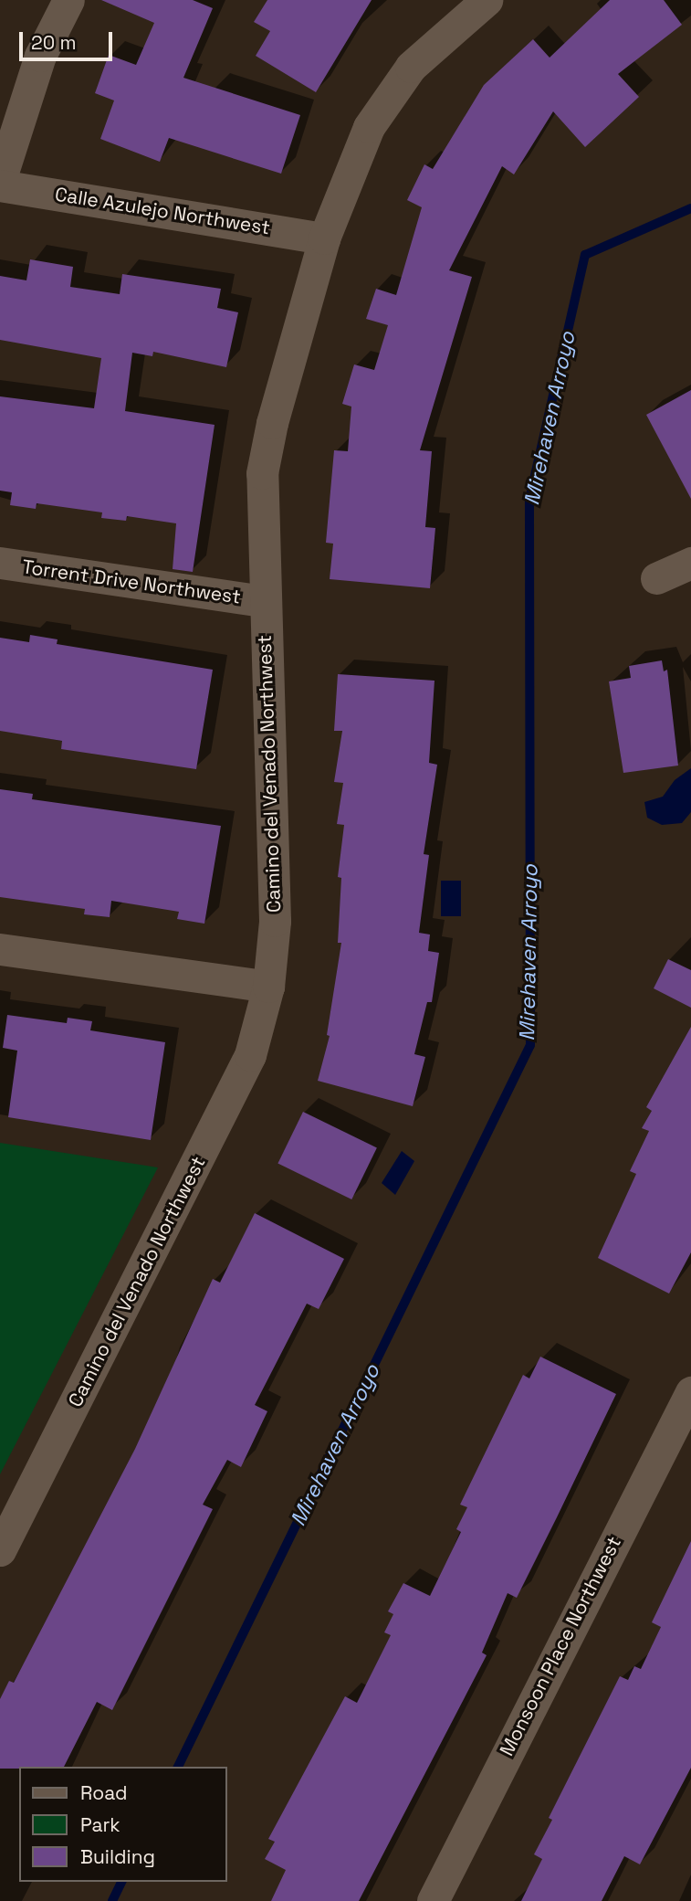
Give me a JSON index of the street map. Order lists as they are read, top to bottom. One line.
{"streets":{"street":["Calle Azulejo Northwest","Torrent Drive Northwest","Camino del Venado Northwest","Monsoon Place Northwest"]},"crossings":[["Calle Azulejo Northwest","Camino del Venado Northwest"],["Torrent Drive Northwest","Camino del Venado Northwest"]],"water":["Mirehaven Arroyo"],"legend":["Road","Park","Building"],"scale_bar":"20 m"}
